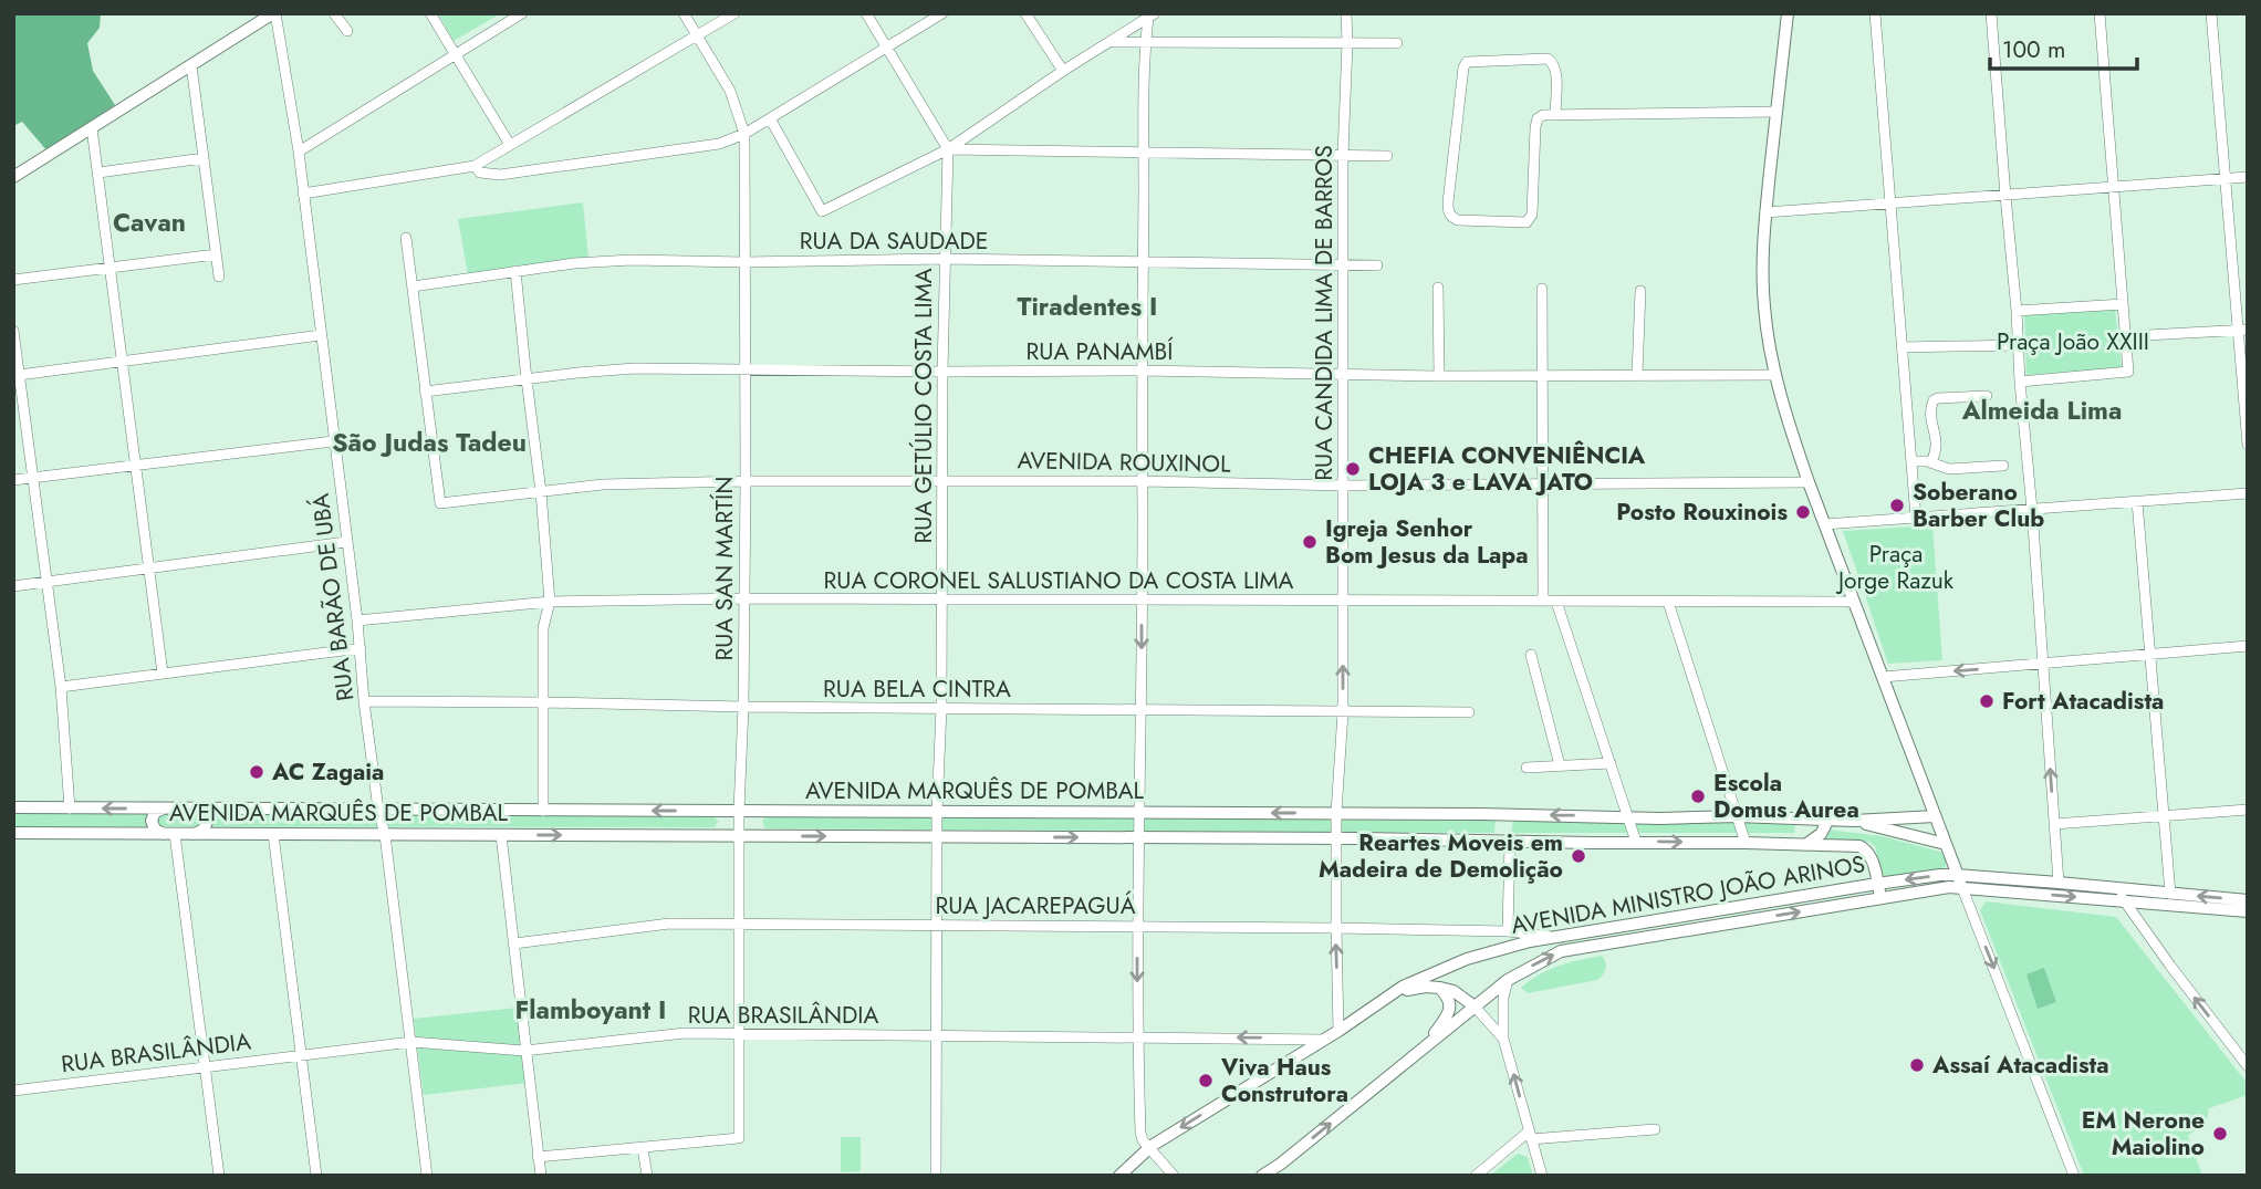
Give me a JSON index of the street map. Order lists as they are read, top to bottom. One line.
{"streets":{"main road":["AVENIDA MARQUÊS DE POMBAL","AVENIDA MINISTRO JOÃO ARINOS"],"street":["RUA DA SAUDADE","RUA CANDIDA LIMA DE BARROS","RUA PANAMBÍ","RUA GETÚLIO COSTA LIMA","AVENIDA ROUXINOL","RUA SAN MARTÍN","RUA CORONEL SALUSTIANO DA COSTA LIMA","RUA BARÃO DE UBÁ","RUA BELA CINTRA","RUA JACAREPAGUÁ","RUA BRASILÂNDIA"]},"crossings":[["RUA DA SAUDADE","RUA CANDIDA LIMA DE BARROS"],["RUA DA SAUDADE","RUA GETÚLIO COSTA LIMA"],["RUA DA SAUDADE","RUA SAN MARTÍN"],["RUA CANDIDA LIMA DE BARROS","RUA PANAMBÍ"],["RUA CANDIDA LIMA DE BARROS","AVENIDA ROUXINOL"],["RUA CANDIDA LIMA DE BARROS","RUA CORONEL SALUSTIANO DA COSTA LIMA"],["RUA CANDIDA LIMA DE BARROS","RUA BELA CINTRA"],["RUA CANDIDA LIMA DE BARROS","AVENIDA MARQUÊS DE POMBAL"],["RUA CANDIDA LIMA DE BARROS","AVENIDA MINISTRO JOÃO ARINOS"],["RUA CANDIDA LIMA DE BARROS","RUA JACAREPAGUÁ"],["RUA PANAMBÍ","RUA GETÚLIO COSTA LIMA"],["RUA PANAMBÍ","AVENIDA ROUXINOL"],["RUA PANAMBÍ","RUA SAN MARTÍN"],["RUA GETÚLIO COSTA LIMA","AVENIDA ROUXINOL"],["RUA GETÚLIO COSTA LIMA","RUA CORONEL SALUSTIANO DA COSTA LIMA"],["RUA GETÚLIO COSTA LIMA","RUA BELA CINTRA"],["RUA GETÚLIO COSTA LIMA","AVENIDA MARQUÊS DE POMBAL"],["RUA GETÚLIO COSTA LIMA","RUA JACAREPAGUÁ"],["RUA GETÚLIO COSTA LIMA","RUA BRASILÂNDIA"],["AVENIDA ROUXINOL","RUA SAN MARTÍN"],["RUA SAN MARTÍN","RUA CORONEL SALUSTIANO DA COSTA LIMA"],["RUA SAN MARTÍN","RUA BELA CINTRA"],["RUA SAN MARTÍN","AVENIDA MARQUÊS DE POMBAL"],["RUA SAN MARTÍN","RUA JACAREPAGUÁ"],["RUA SAN MARTÍN","RUA BRASILÂNDIA"],["RUA CORONEL SALUSTIANO DA COSTA LIMA","RUA BARÃO DE UBÁ"],["RUA BARÃO DE UBÁ","RUA BELA CINTRA"],["RUA BARÃO DE UBÁ","AVENIDA MARQUÊS DE POMBAL"],["RUA BARÃO DE UBÁ","RUA BRASILÂNDIA"],["AVENIDA MARQUÊS DE POMBAL","AVENIDA MINISTRO JOÃO ARINOS"],["AVENIDA MINISTRO JOÃO ARINOS","RUA JACAREPAGUÁ"],["AVENIDA MINISTRO JOÃO ARINOS","RUA BRASILÂNDIA"]],"districts":["Cavan","Tiradentes I","Almeida Lima","São Judas Tadeu","Flamboyant I"],"parks":["Praça João XXIII","Praça Jorge Razuk"],"places":["CHEFIA CONVENIÊNCIA LOJA 3 e LAVA JATO","Soberano Barber Club","Posto Rouxinois","Igreja Senhor Bom Jesus da Lapa","Fort Atacadista","AC Zagaia","Escola Domus Aurea","Reartes Moveis em Madeira de Demolição","Assaí Atacadista","Viva Haus Construtora","EM Nerone Maiolino"],"scale_bar":"100 m"}
